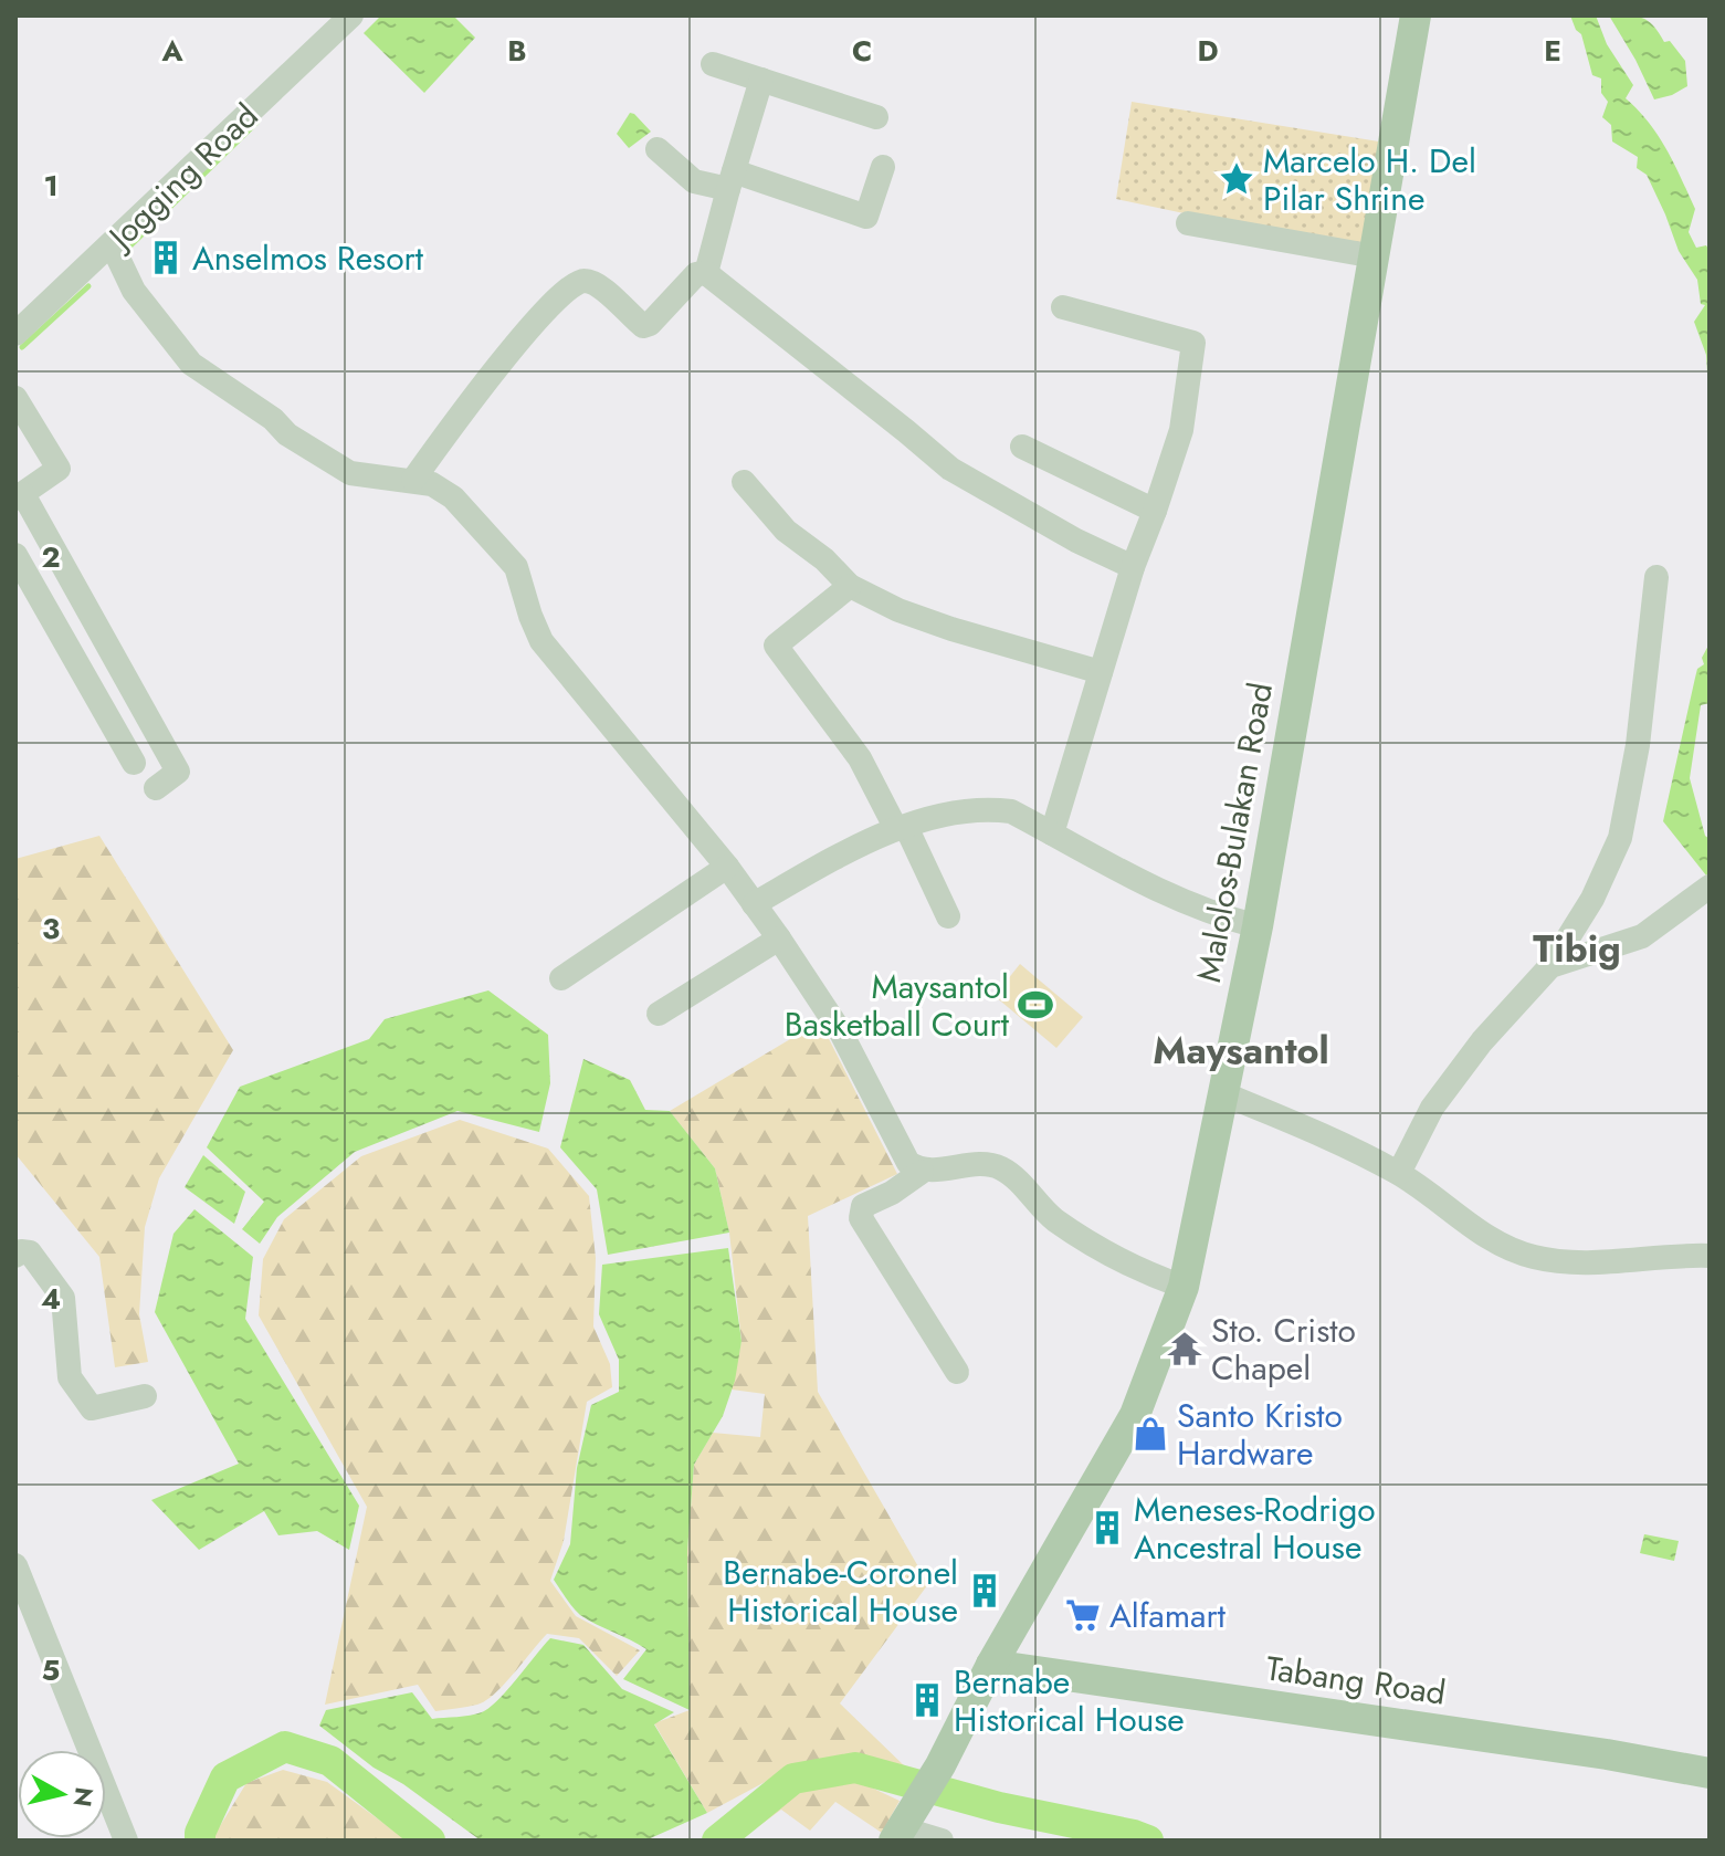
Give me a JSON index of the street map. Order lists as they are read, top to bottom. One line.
{"streets":{"main road":["Malolos-Bulakan Road","Tabang Road"],"street":["Jogging Road"]},"crossings":[["Malolos-Bulakan Road","Tabang Road"]],"districts":["Tibig","Maysantol"],"places":{"place":["Marcelo H. Del Pilar Shrine"],"building":["Anselmos Resort","Meneses-Rodrigo Ancestral House","Bernabe-Coronel Historical House","Bernabe Historical House"],"sports":["Maysantol Basketball Court"],"temple":["Sto. Cristo Chapel"],"shop":["Santo Kristo Hardware"],"supermarket":["Alfamart"]},"north":"right","grid":{"columns":["A","B","C","D","E"],"rows":["1","2","3","4","5"]}}
